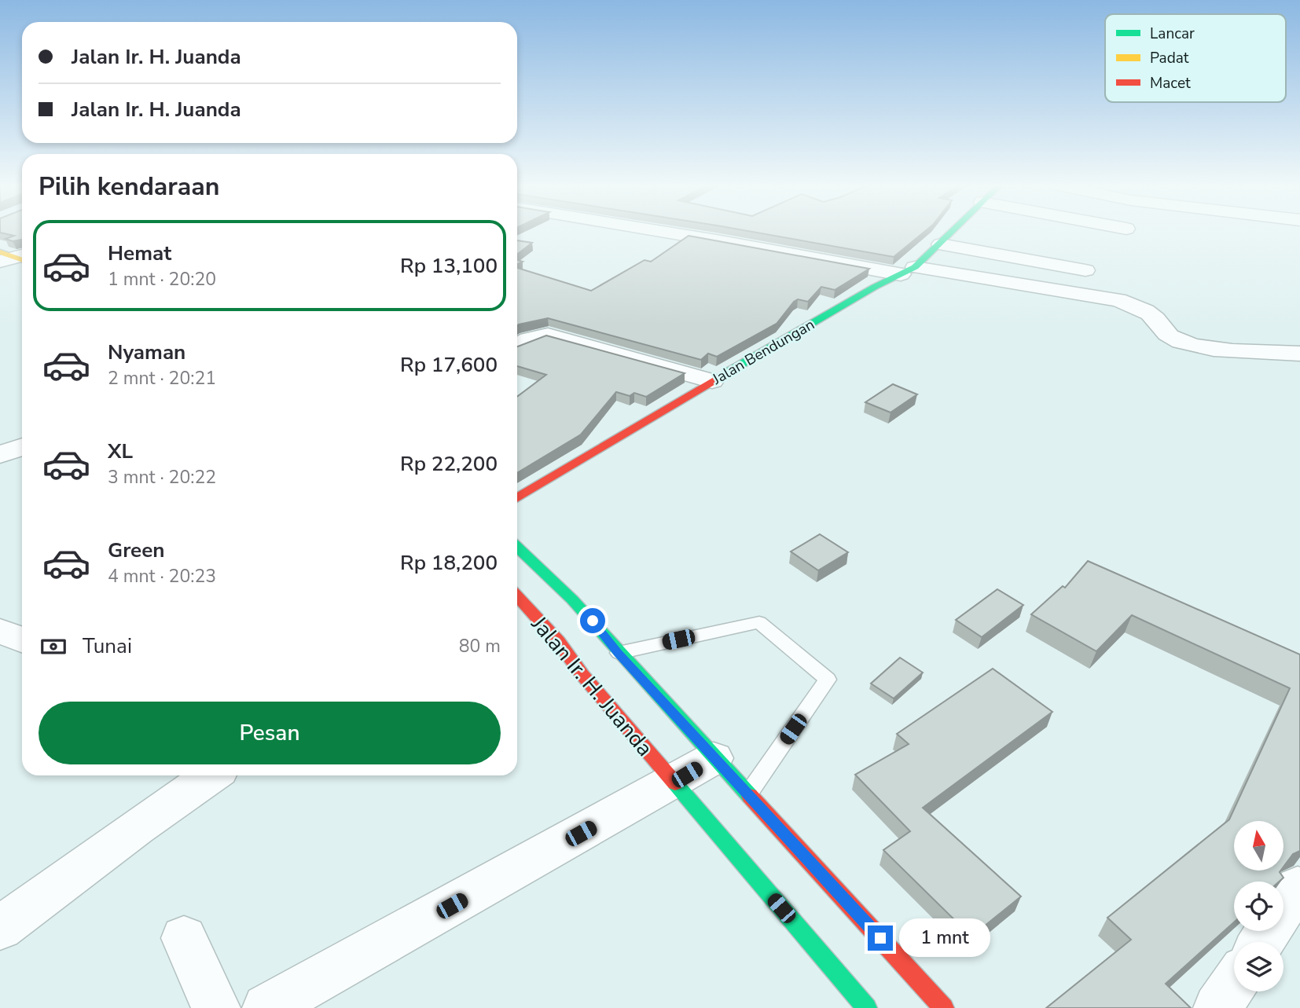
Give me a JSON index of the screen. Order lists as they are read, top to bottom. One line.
{"streets":{"main road":["Jalan Bendungan","Jalan Ir. H. Juanda"]},"legend":["Lancar","Padat","Macet"],"north":"top","page":{"banner":["Jalan Ir. H. Juanda","Jalan Ir. H. Juanda"],"heading":"Pilih kendaraan","list":[{"name":"Hemat","note":"1 mnt · 20:20","value":"Rp 13,100"},{"name":"Nyaman","note":"2 mnt · 20:21","value":"Rp 17,600"},{"name":"XL","note":"3 mnt · 20:22","value":"Rp 22,200"},{"name":"Green","note":"4 mnt · 20:23","value":"Rp 18,200"}],"pay":["Tunai","80 m"],"buttons":"Pesan","bubble":"1 mnt"}}
